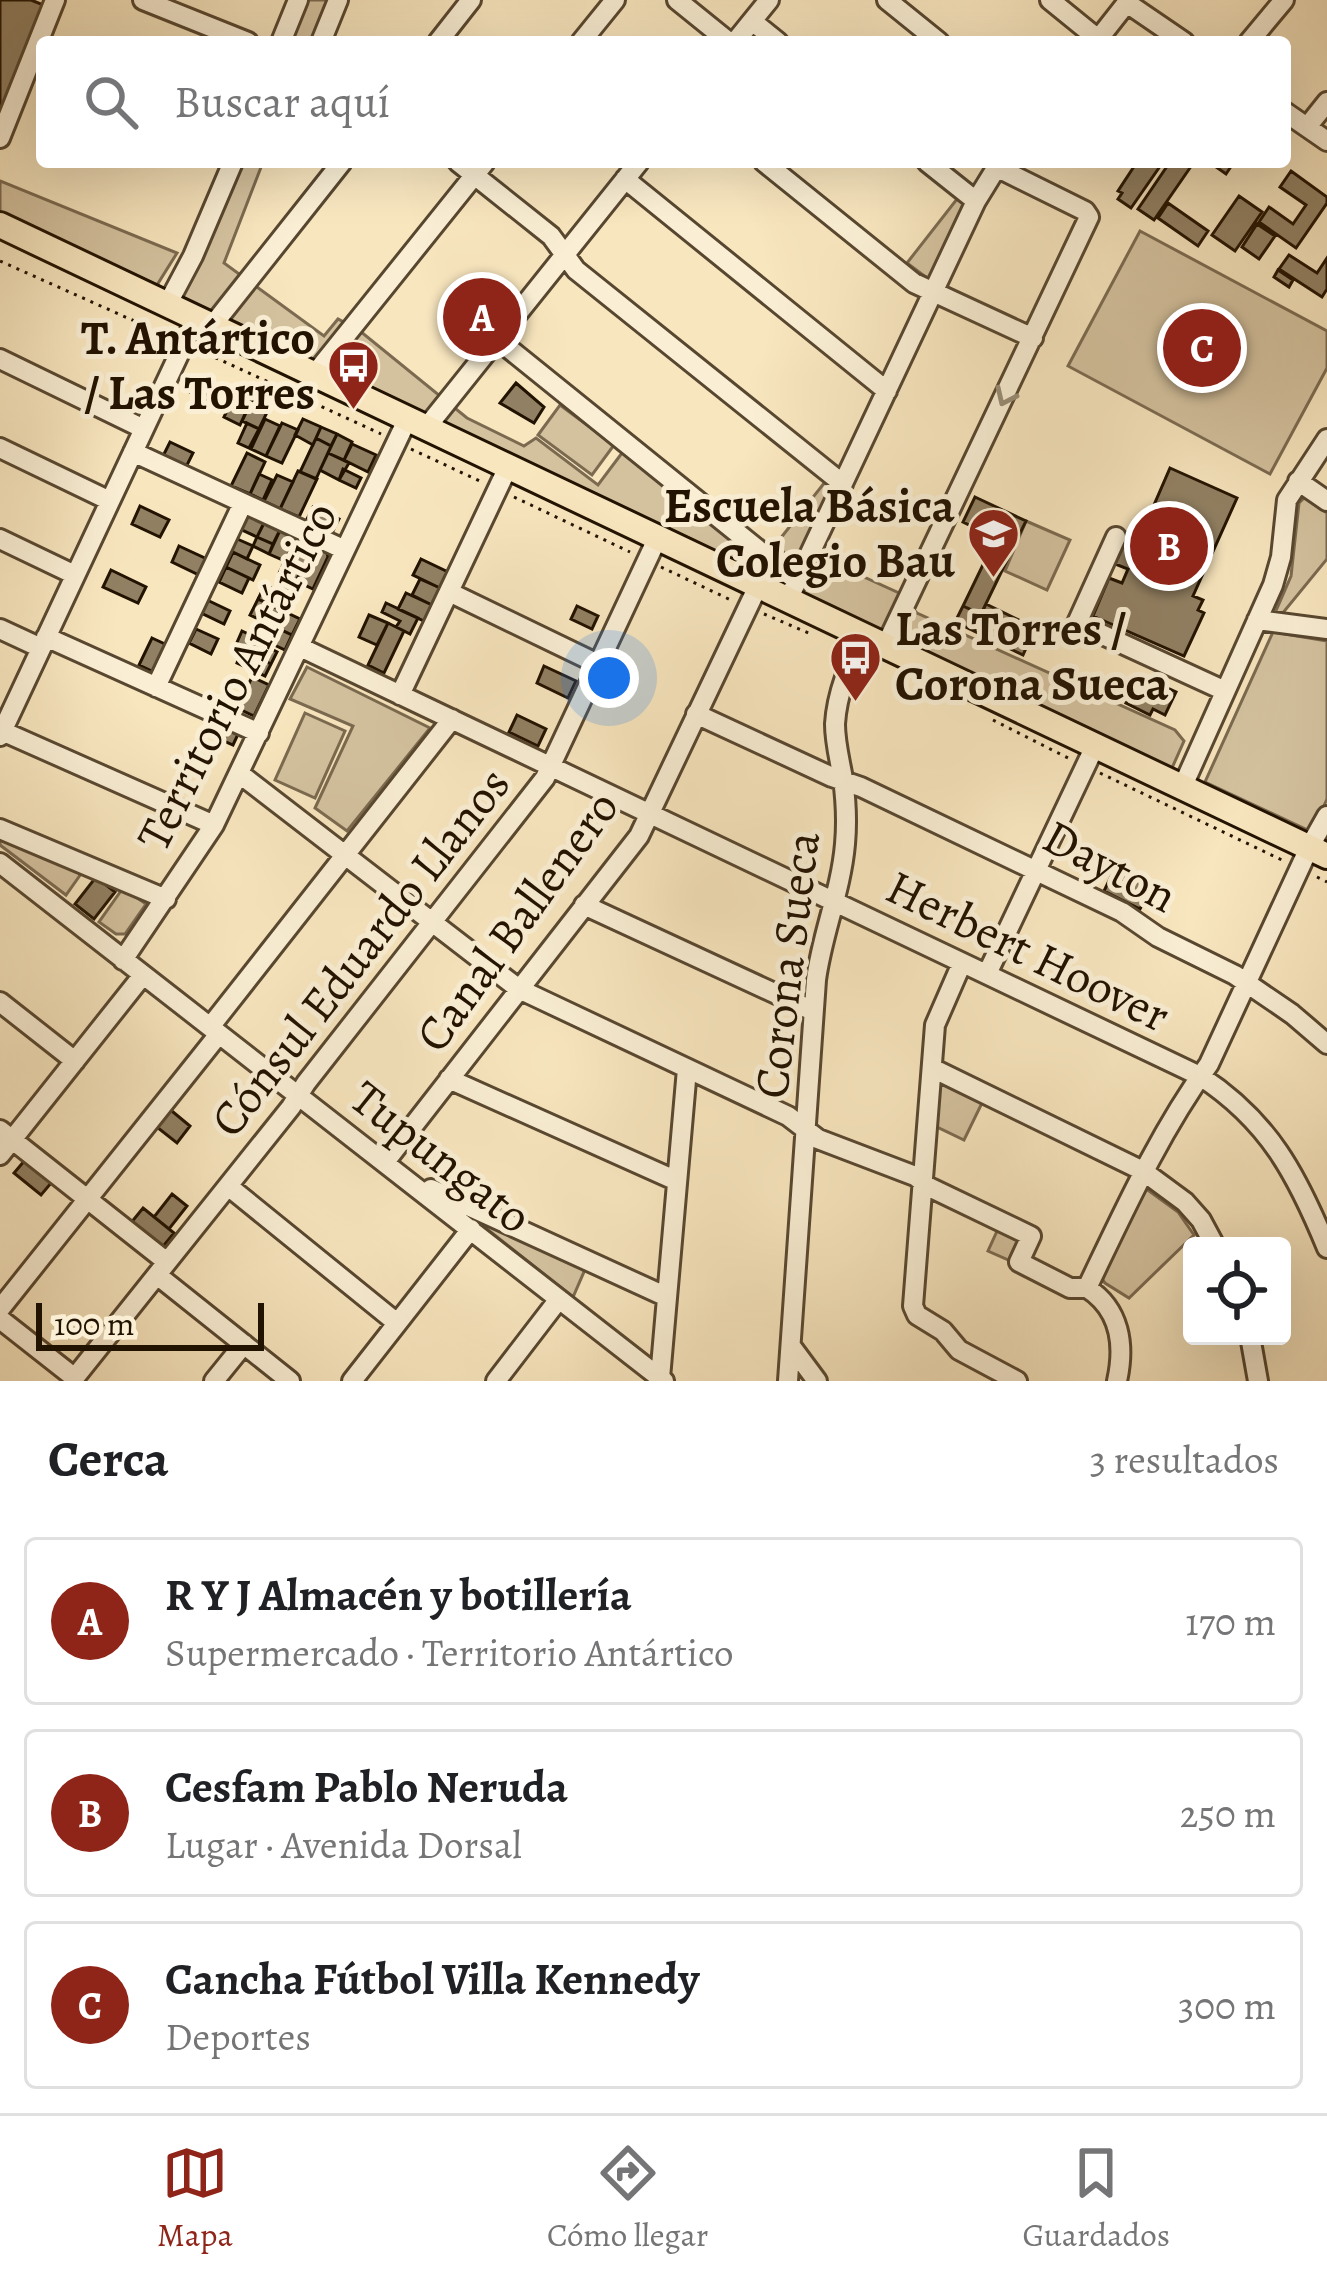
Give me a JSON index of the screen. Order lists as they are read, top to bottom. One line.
{"streets":{"street":["Territorio Antártico","Dayton","Canal Ballenero","Herbert Hoover","Cónsul Eduardo Llanos","Corona Sueca","Tupungato"]},"crossings":[["Territorio Antártico","Herbert Hoover"],["Territorio Antártico","Tupungato"],["Dayton","Canal Ballenero"],["Dayton","Corona Sueca"],["Canal Ballenero","Herbert Hoover"],["Canal Ballenero","Tupungato"],["Herbert Hoover","Cónsul Eduardo Llanos"],["Herbert Hoover","Corona Sueca"],["Cónsul Eduardo Llanos","Tupungato"]],"places":{"bus stop":["T. Antártico / Las Torres","Las Torres / Corona Sueca"],"school or university":["Escuela Básica Colegio Bau"]},"scale_bar":"100 m","page":{"search":"Buscar aquí","pins":["A","C","B"],"scale":"100 m","heading":["Cerca","3 resultados"],"list":[{"mark":"A","name":"R Y J Almacén y botillería","note":"Supermercado · Territorio Antártico","value":"170 m"},{"mark":"B","name":"Cesfam Pablo Neruda","note":"Lugar · Avenida Dorsal","value":"250 m"},{"mark":"C","name":"Cancha Fútbol Villa Kennedy","note":"Deportes","value":"300 m"}],"nav":["Mapa","Cómo llegar","Guardados"]}}
